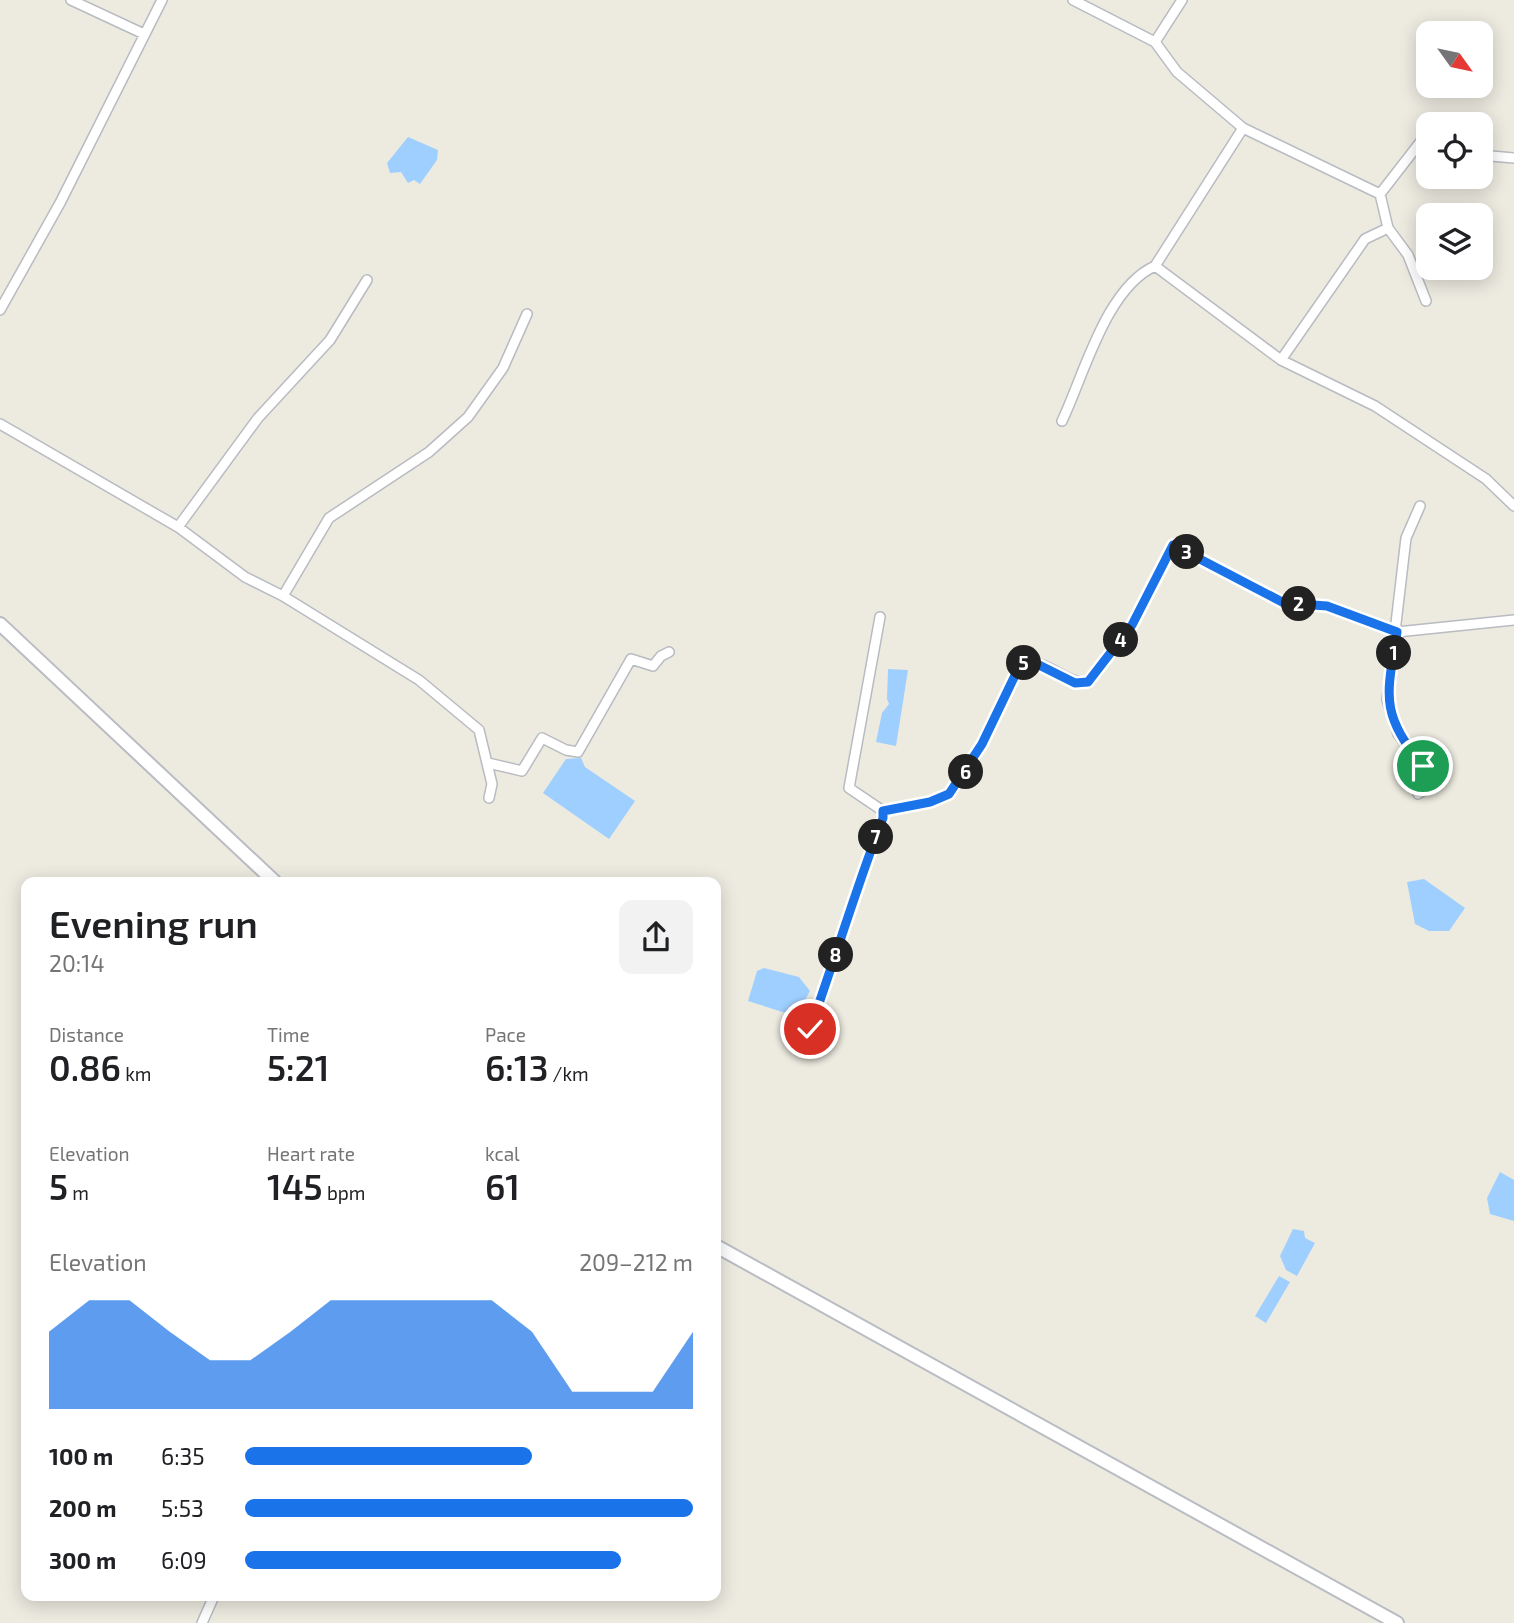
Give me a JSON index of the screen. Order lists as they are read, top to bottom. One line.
{"north":"bottom right","page":{"pins":["3","2","4","1","5","6","7","8"],"heading":["Evening run","20:14"],"stats":[["Distance","0.86 km"],["Time","5:21"],["Pace","6:13 /km"],["Elevation","5 m"],["Heart rate","145 bpm"],["kcal","61"]],"chart":["Elevation","209–212 m"],"list":[{"name":"100 m","note":"6:35"},{"name":"200 m","note":"5:53"},{"name":"300 m","note":"6:09"}]}}
